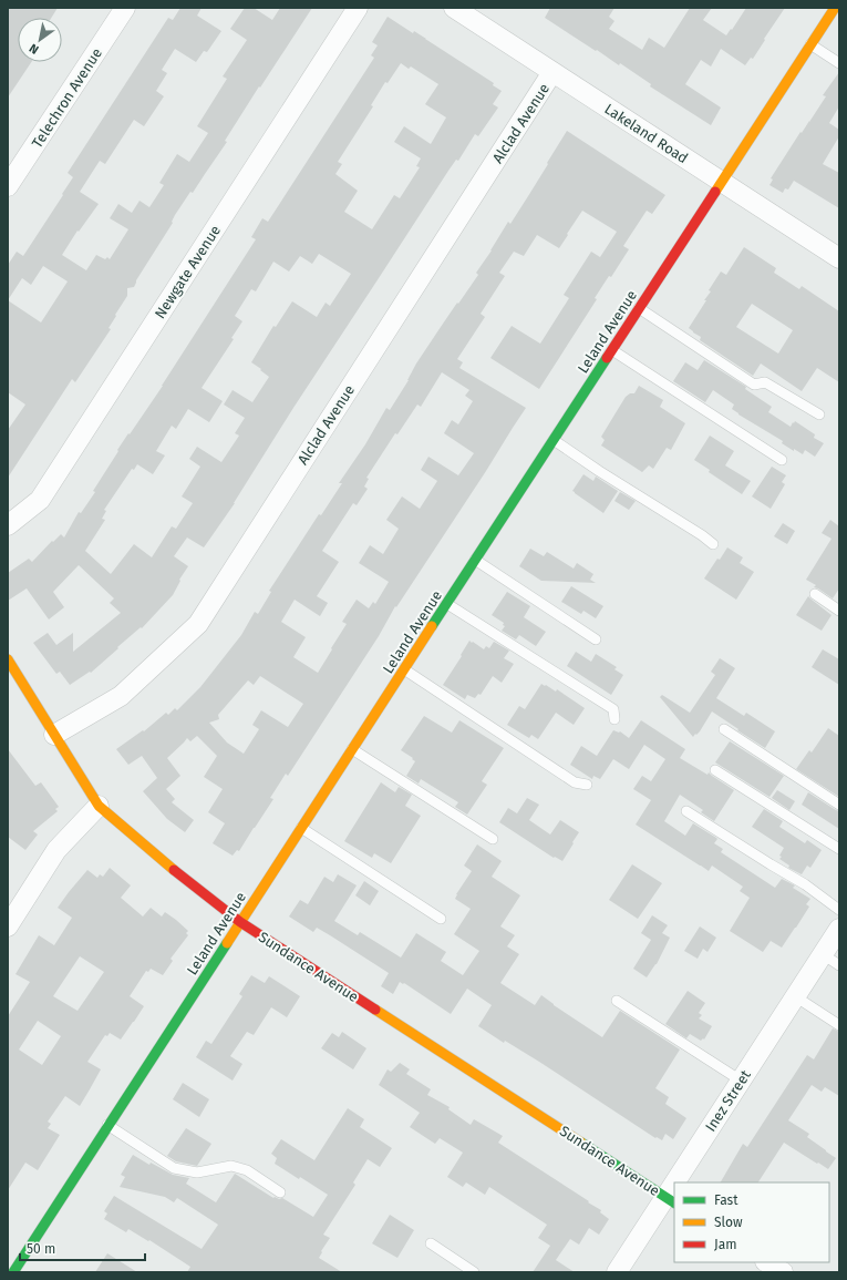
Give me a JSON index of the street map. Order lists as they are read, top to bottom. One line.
{"streets":{"street":["Telechron Avenue","Alclad Avenue","Lakeland Road","Newgate Avenue","Leland Avenue","Sundance Avenue","Inez Street"]},"crossings":[["Alclad Avenue","Lakeland Road"],["Alclad Avenue","Sundance Avenue"],["Lakeland Road","Leland Avenue"],["Leland Avenue","Sundance Avenue"],["Sundance Avenue","Inez Street"]],"legend":["Fast","Slow","Jam"],"scale_bar":"50 m","north":"bottom left"}
